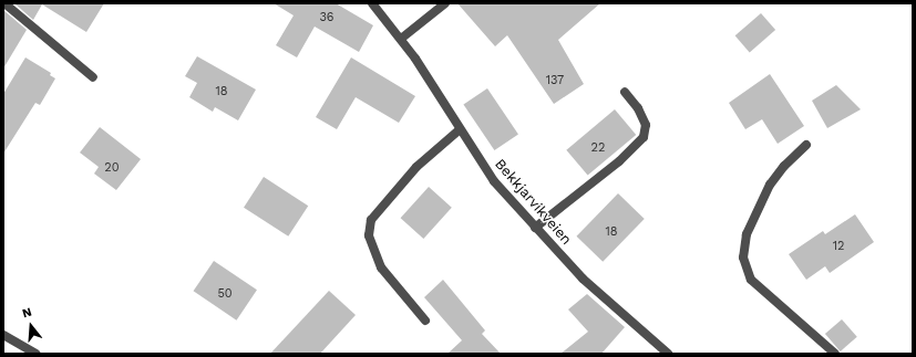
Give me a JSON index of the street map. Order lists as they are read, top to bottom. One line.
{"streets":{"street":["Bekkjarvikveien"]},"house_numbers":["36","137","18","22","20","18","12","50"],"north":"top"}
